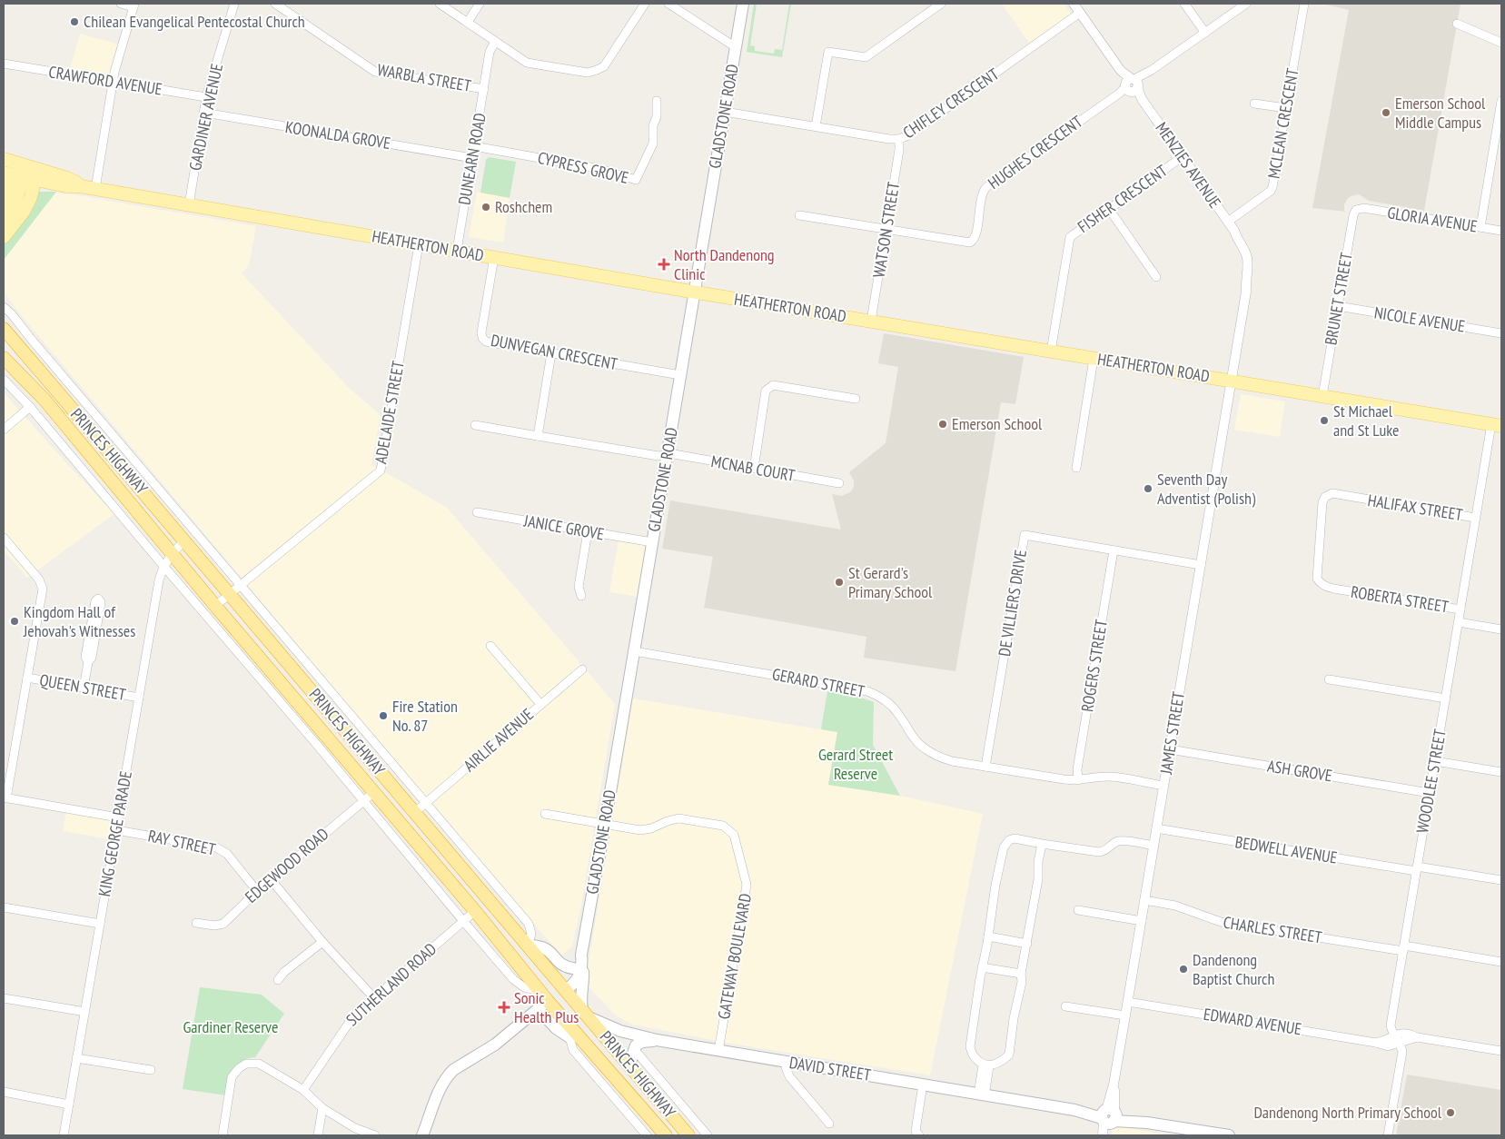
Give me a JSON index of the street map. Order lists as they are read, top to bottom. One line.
{"streets":{"highway":["PRINCES HIGHWAY"],"main road":["GLADSTONE ROAD","HEATHERTON ROAD","DAVID STREET"],"street":["WARBLA STREET","CRAWFORD AVENUE","CHIFLEY CRESCENT","GARDINER AVENUE","MCLEAN CRESCENT","KOONALDA GROVE","HUGHES CRESCENT","DUNEARN ROAD","MENZIES AVENUE","CYPRESS GROVE","FISHER CRESCENT","GLORIA AVENUE","WATSON STREET","BRUNET STREET","NICOLE AVENUE","DUNVEGAN CRESCENT","ADELAIDE STREET","MCNAB COURT","HALIFAX STREET","JANICE GROVE","ROBERTA STREET","DE VILLIERS DRIVE","ROGERS STREET","GERARD STREET","QUEEN STREET","JAMES STREET","AIRLIE AVENUE","ASH GROVE","WOODLEE STREET","KING GEORGE PARADE","RAY STREET","BEDWELL AVENUE","EDGEWOOD ROAD","CHARLES STREET","GATEWAY BOULEVARD","SUTHERLAND ROAD","EDWARD AVENUE"]},"crossings":[["WARBLA STREET","DUNEARN ROAD"],["CRAWFORD AVENUE","GARDINER AVENUE"],["CHIFLEY CRESCENT","GLADSTONE ROAD"],["CHIFLEY CRESCENT","MENZIES AVENUE"],["CHIFLEY CRESCENT","WATSON STREET"],["GLADSTONE ROAD","HEATHERTON ROAD"],["GLADSTONE ROAD","DUNVEGAN CRESCENT"],["GLADSTONE ROAD","PRINCES HIGHWAY"],["GLADSTONE ROAD","MCNAB COURT"],["GLADSTONE ROAD","JANICE GROVE"],["GLADSTONE ROAD","GERARD STREET"],["GLADSTONE ROAD","GATEWAY BOULEVARD"],["GARDINER AVENUE","KOONALDA GROVE"],["GARDINER AVENUE","HEATHERTON ROAD"],["MCLEAN CRESCENT","MENZIES AVENUE"],["KOONALDA GROVE","DUNEARN ROAD"],["HUGHES CRESCENT","MENZIES AVENUE"],["HUGHES CRESCENT","WATSON STREET"],["DUNEARN ROAD","CYPRESS GROVE"],["DUNEARN ROAD","HEATHERTON ROAD"],["MENZIES AVENUE","FISHER CRESCENT"],["MENZIES AVENUE","HEATHERTON ROAD"],["MENZIES AVENUE","JAMES STREET"],["FISHER CRESCENT","HEATHERTON ROAD"],["GLORIA AVENUE","BRUNET STREET"],["WATSON STREET","HEATHERTON ROAD"],["HEATHERTON ROAD","BRUNET STREET"],["HEATHERTON ROAD","DUNVEGAN CRESCENT"],["HEATHERTON ROAD","ADELAIDE STREET"],["HEATHERTON ROAD","JAMES STREET"],["HEATHERTON ROAD","WOODLEE STREET"],["BRUNET STREET","NICOLE AVENUE"],["ADELAIDE STREET","PRINCES HIGHWAY"],["PRINCES HIGHWAY","AIRLIE AVENUE"],["PRINCES HIGHWAY","KING GEORGE PARADE"],["PRINCES HIGHWAY","EDGEWOOD ROAD"],["PRINCES HIGHWAY","SUTHERLAND ROAD"],["PRINCES HIGHWAY","DAVID STREET"],["HALIFAX STREET","ROBERTA STREET"],["HALIFAX STREET","WOODLEE STREET"],["ROBERTA STREET","WOODLEE STREET"],["DE VILLIERS DRIVE","ROGERS STREET"],["DE VILLIERS DRIVE","GERARD STREET"],["DE VILLIERS DRIVE","JAMES STREET"],["ROGERS STREET","GERARD STREET"],["GERARD STREET","JAMES STREET"],["QUEEN STREET","KING GEORGE PARADE"],["JAMES STREET","ASH GROVE"],["JAMES STREET","BEDWELL AVENUE"],["JAMES STREET","CHARLES STREET"],["JAMES STREET","EDWARD AVENUE"],["JAMES STREET","DAVID STREET"],["ASH GROVE","WOODLEE STREET"],["WOODLEE STREET","BEDWELL AVENUE"],["WOODLEE STREET","CHARLES STREET"],["WOODLEE STREET","EDWARD AVENUE"],["KING GEORGE PARADE","RAY STREET"],["RAY STREET","EDGEWOOD ROAD"],["GATEWAY BOULEVARD","DAVID STREET"]],"parks":["Gerard Street Reserve","Gardiner Reserve"],"places":{"other":["Chilean Evangelical Pentecostal Church","Emerson School Middle Campus","Roshchem","St Michael and St Luke","Emerson School","Seventh Day Adventist (Polish)","St Gerard's Primary School","Kingdom Hall of Jehovah's Witnesses","Fire Station No. 87","Dandenong Baptist Church","Dandenong North Primary School"],"health":["North Dandenong Clinic","Sonic Health Plus"]}}
